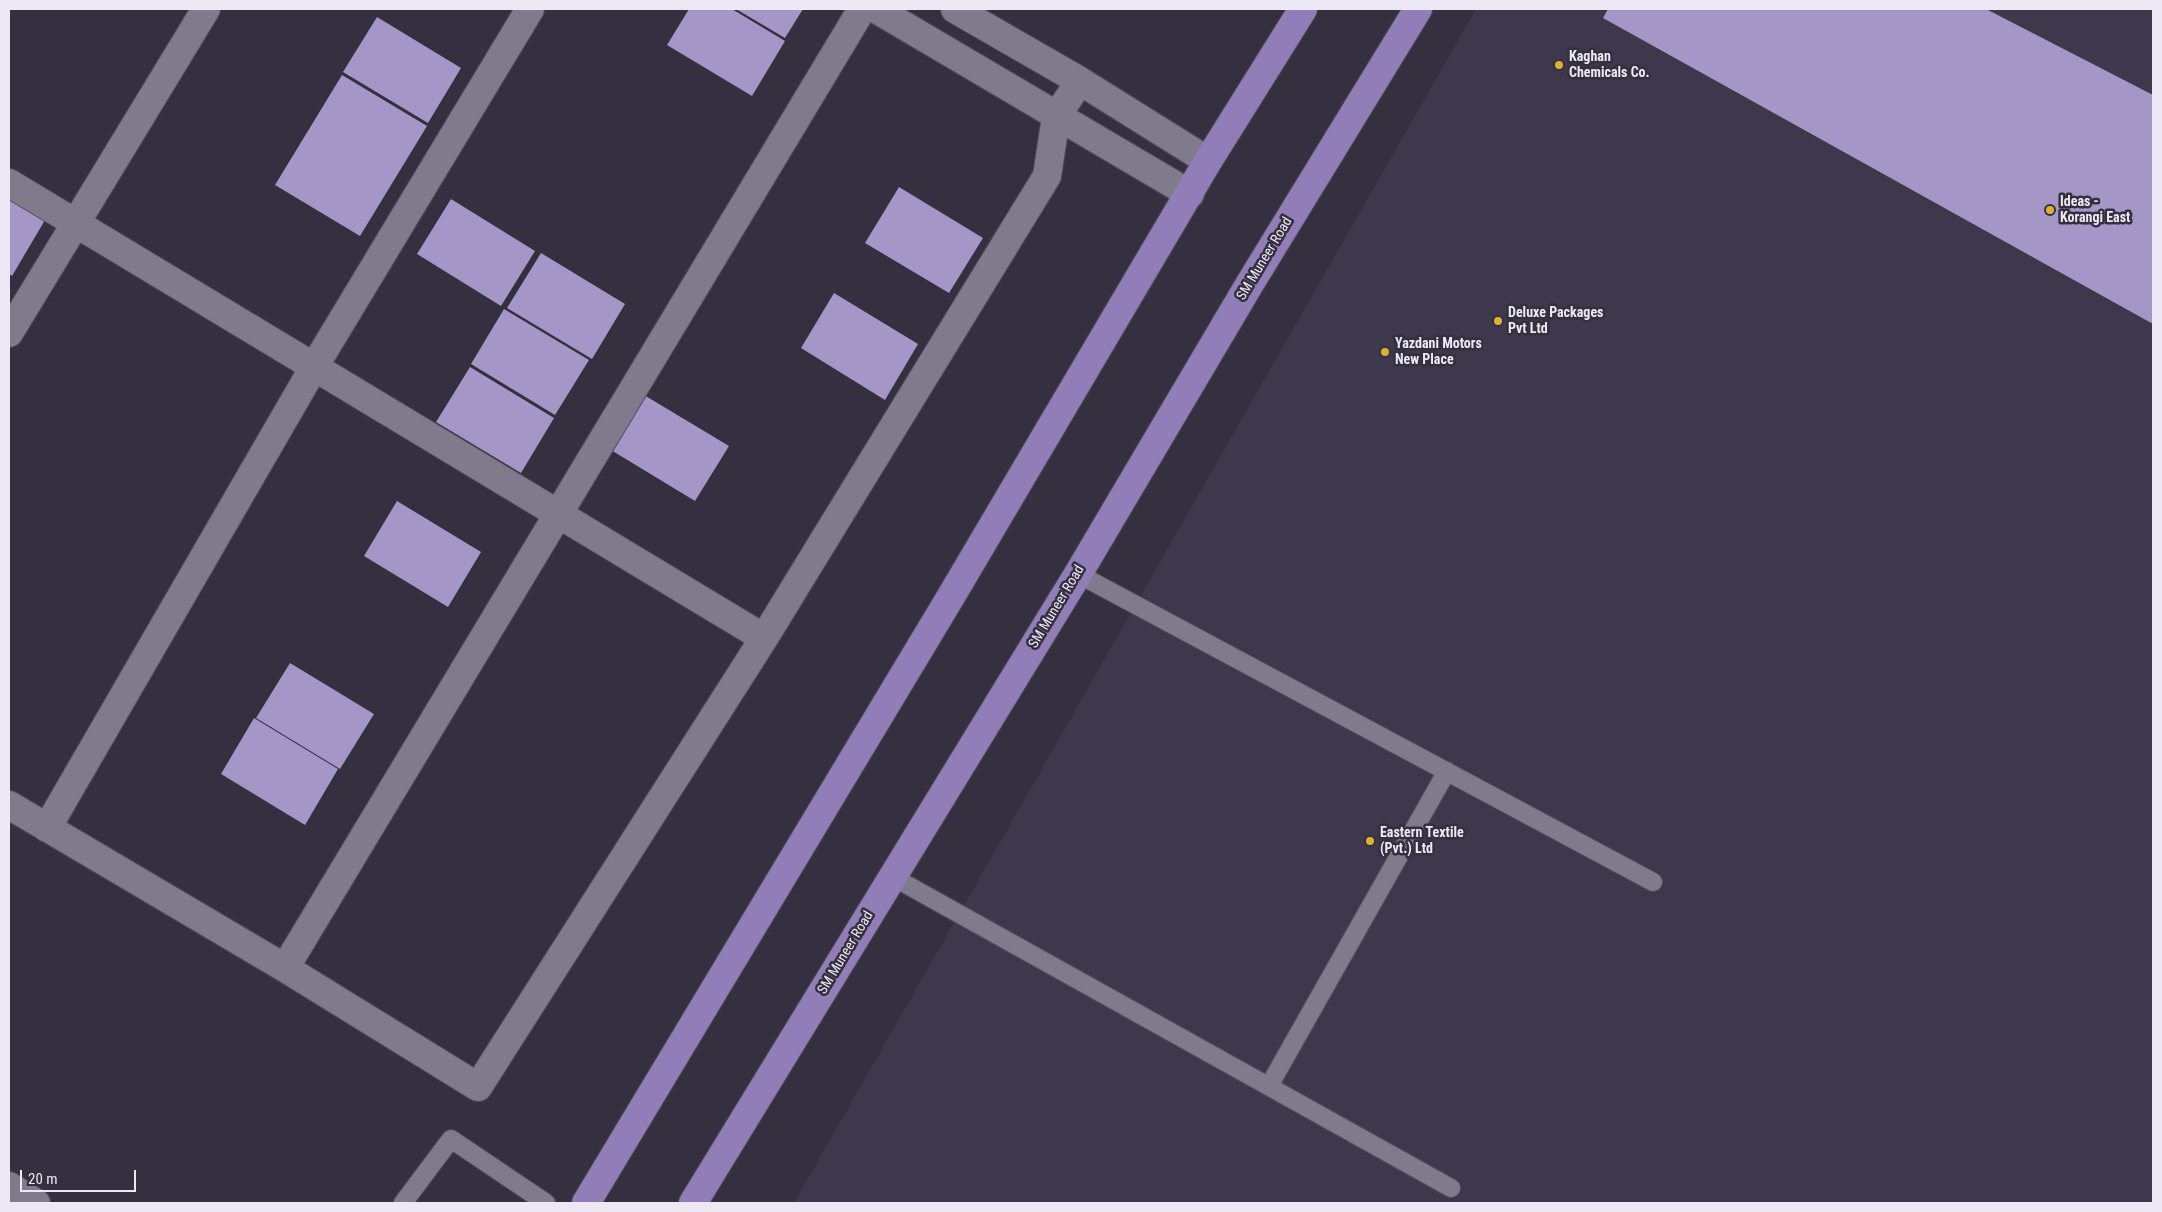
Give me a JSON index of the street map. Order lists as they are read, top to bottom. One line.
{"streets":{"main road":["SM Muneer Road"]},"places":["Kaghan Chemicals Co.","Ideas - Korangi East","Deluxe Packages Pvt Ltd","Yazdani Motors New Place","Eastern Textile (Pvt.) Ltd"],"scale_bar":"20 m"}
